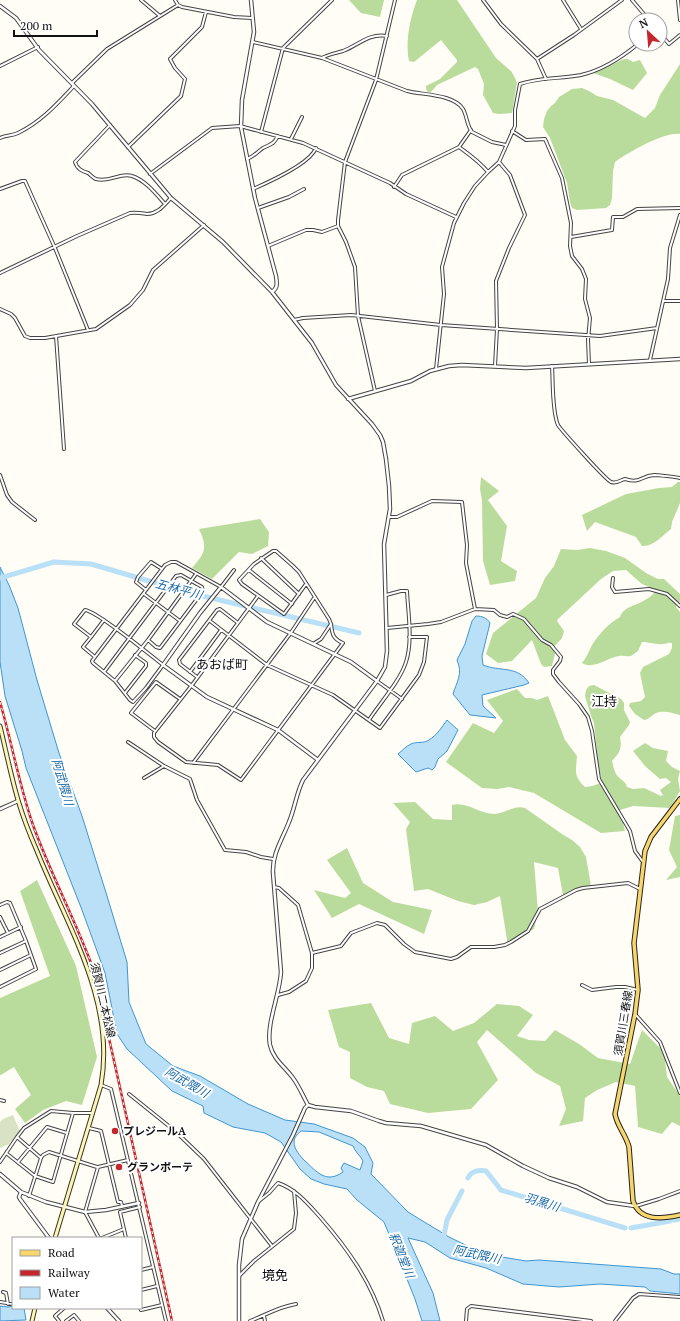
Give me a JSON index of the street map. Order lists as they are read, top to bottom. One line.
{"streets":{"main road":["須賀川二本松線","須賀川三春線"]},"districts":["あおば町","江持","境免"],"water":["五林平川","阿武隈川","羽黒川","釈迦堂川"],"places":["プレジールA","グランポーテ"],"legend":["Road","Railway","Water"],"scale_bar":"200 m","north":"top left"}
